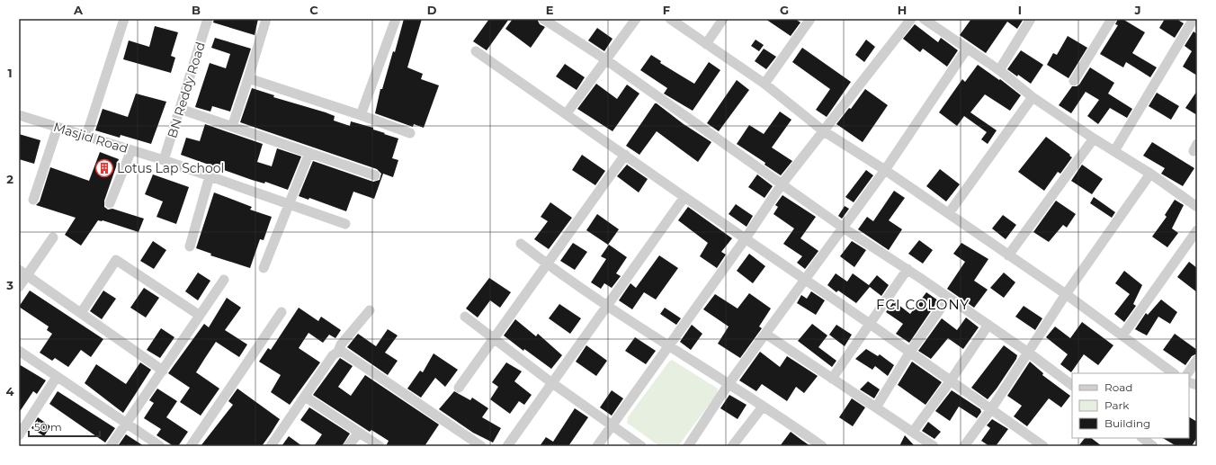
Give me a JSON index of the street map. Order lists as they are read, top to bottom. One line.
{"streets":{"street":["BN Reddy Road","Masjid Road"]},"crossings":[["BN Reddy Road","Masjid Road"]],"districts":["FCI COLONY"],"places":{"building":["Lotus Lap School"]},"legend":["Road","Park","Building"],"scale_bar":"50 m","grid":{"columns":["A","B","C","D","E","F","G","H","I","J"],"rows":["1","2","3","4"]}}
